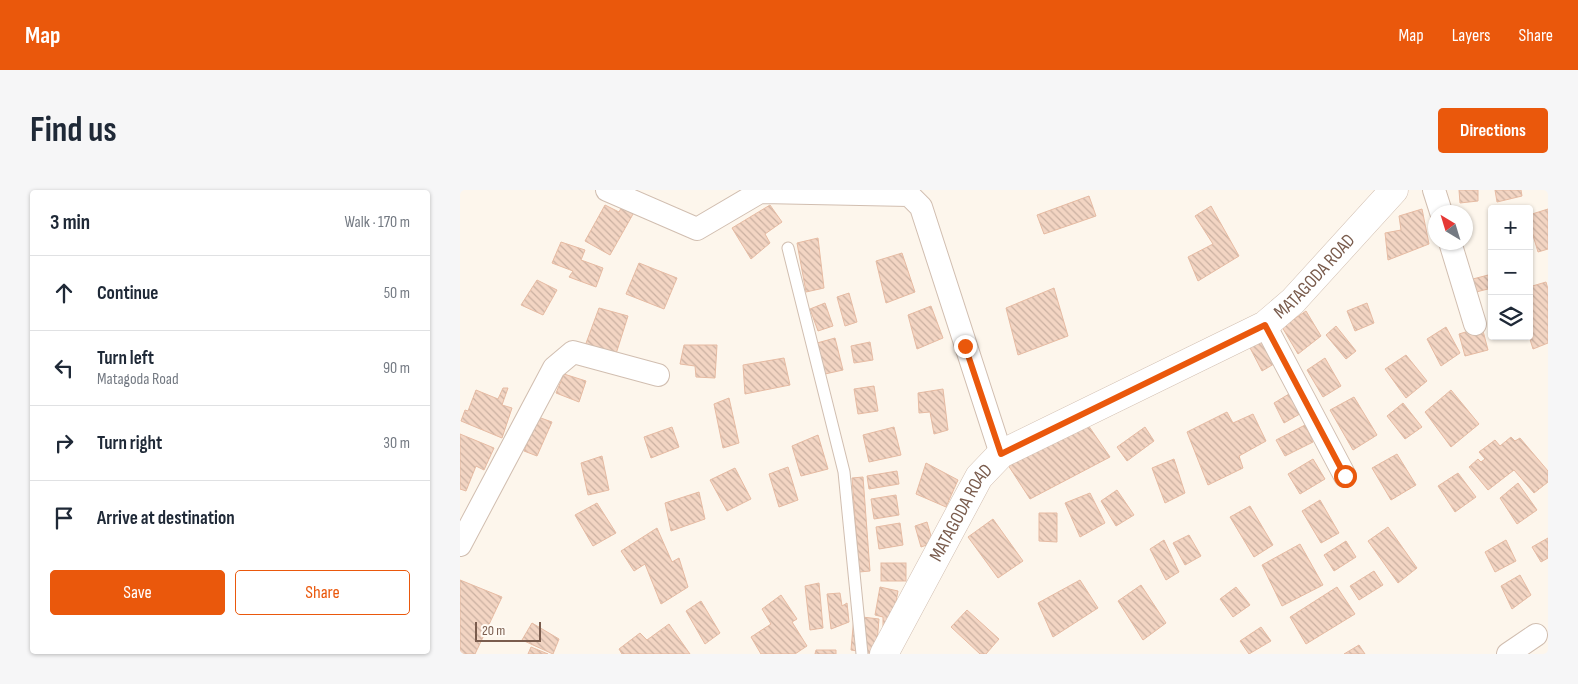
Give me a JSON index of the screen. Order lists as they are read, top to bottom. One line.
{"streets":{"street":["MATAGODA ROAD"]},"scale_bar":"20 m","north":"top left","page":{"header":"Map","nav":["Map","Layers","Share"],"buttons":["Directions",["Save","Share"]],"title":"Find us","heading":["3 min","Walk · 170 m"],"map_buttons":["+","−"],"list":[["Continue","50 m"],["Turn left","Matagoda Road","90 m"],["Turn right","30 m"],"Arrive at destination"],"scale":"20 m"}}
